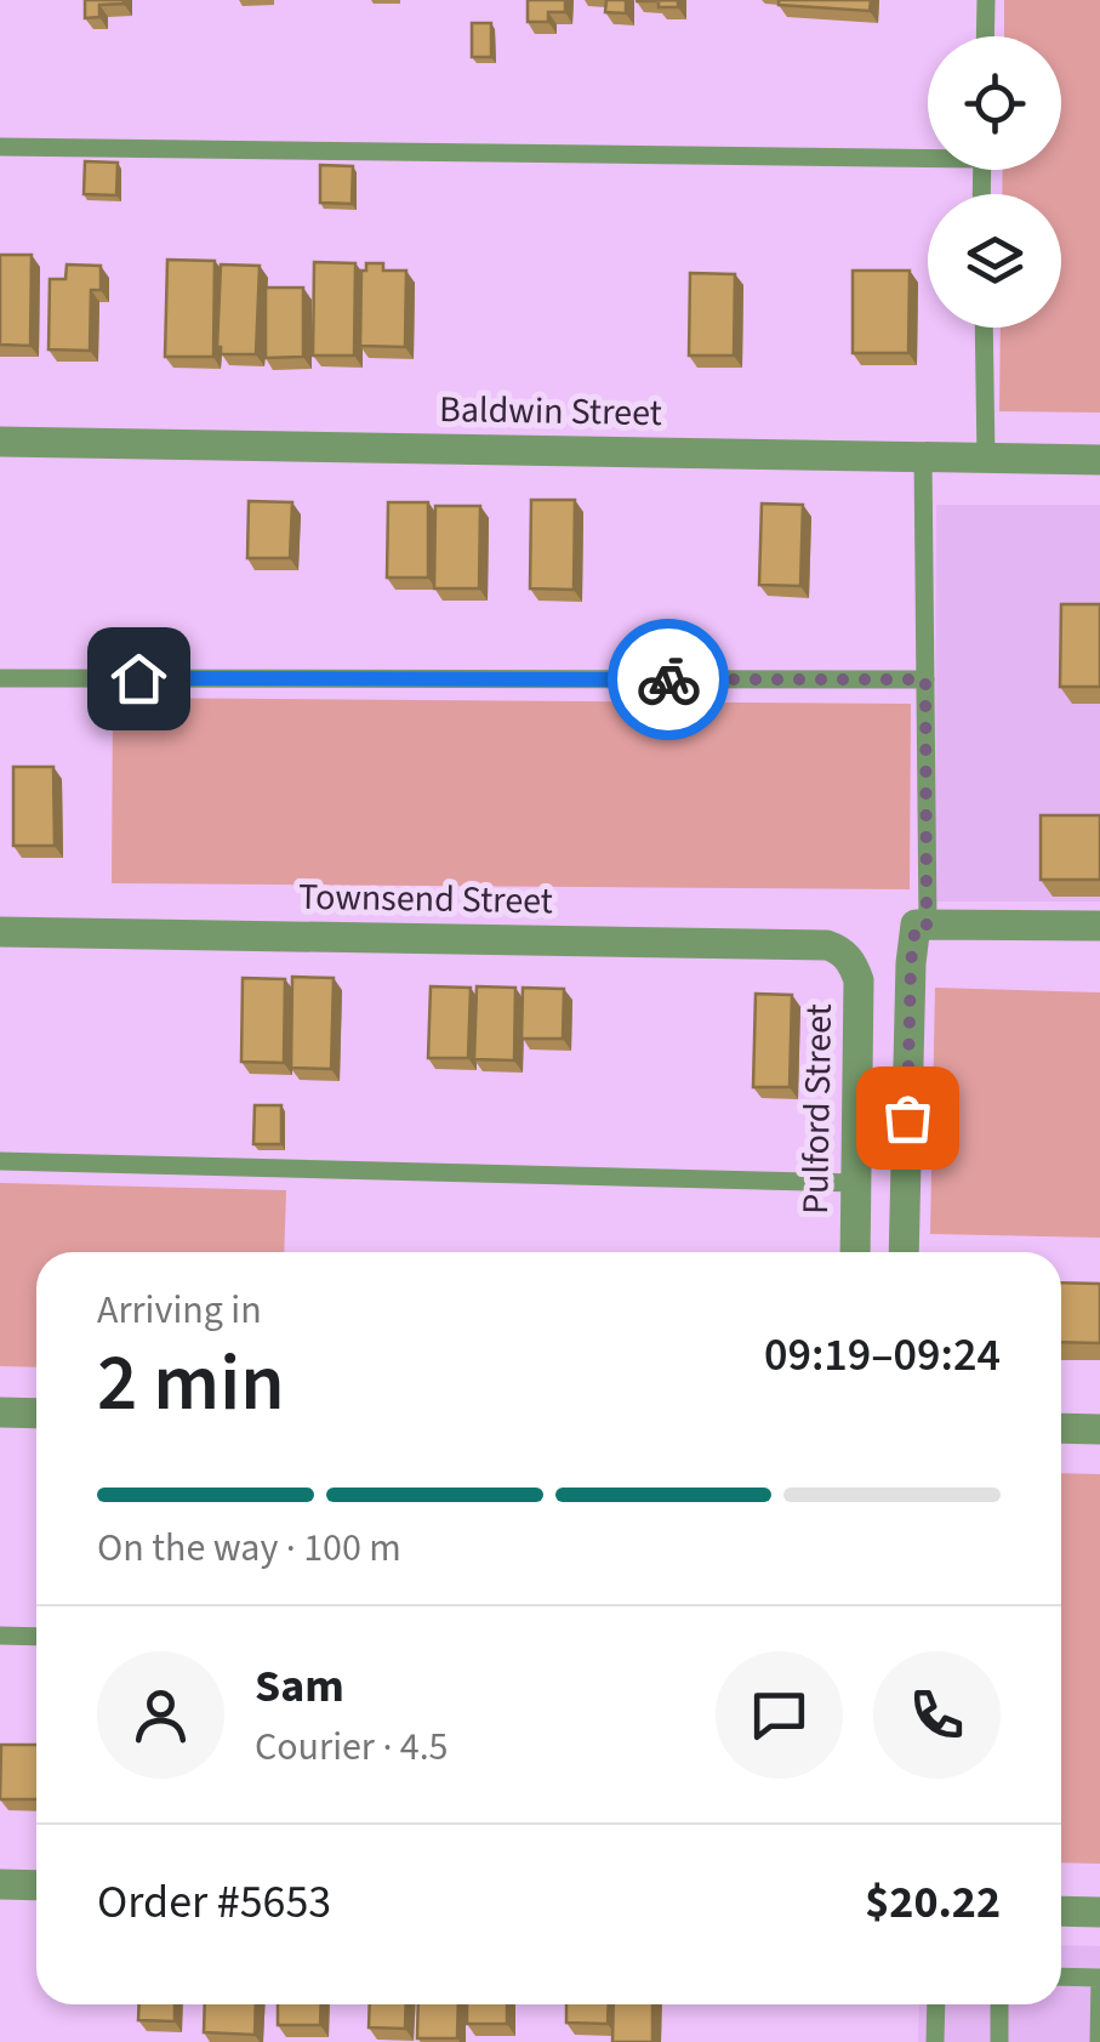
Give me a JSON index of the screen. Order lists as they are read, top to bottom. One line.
{"streets":{"street":["Baldwin Street","Townsend Street","Pulford Street"]},"crossings":[["Townsend Street","Pulford Street"]],"page":{"heading":["2 min","Arriving in","09:19–09:24"],"panel":["Sam","Courier · 4.5","Order #5653","$20.22"],"bar":"On the way · 100 m"}}
